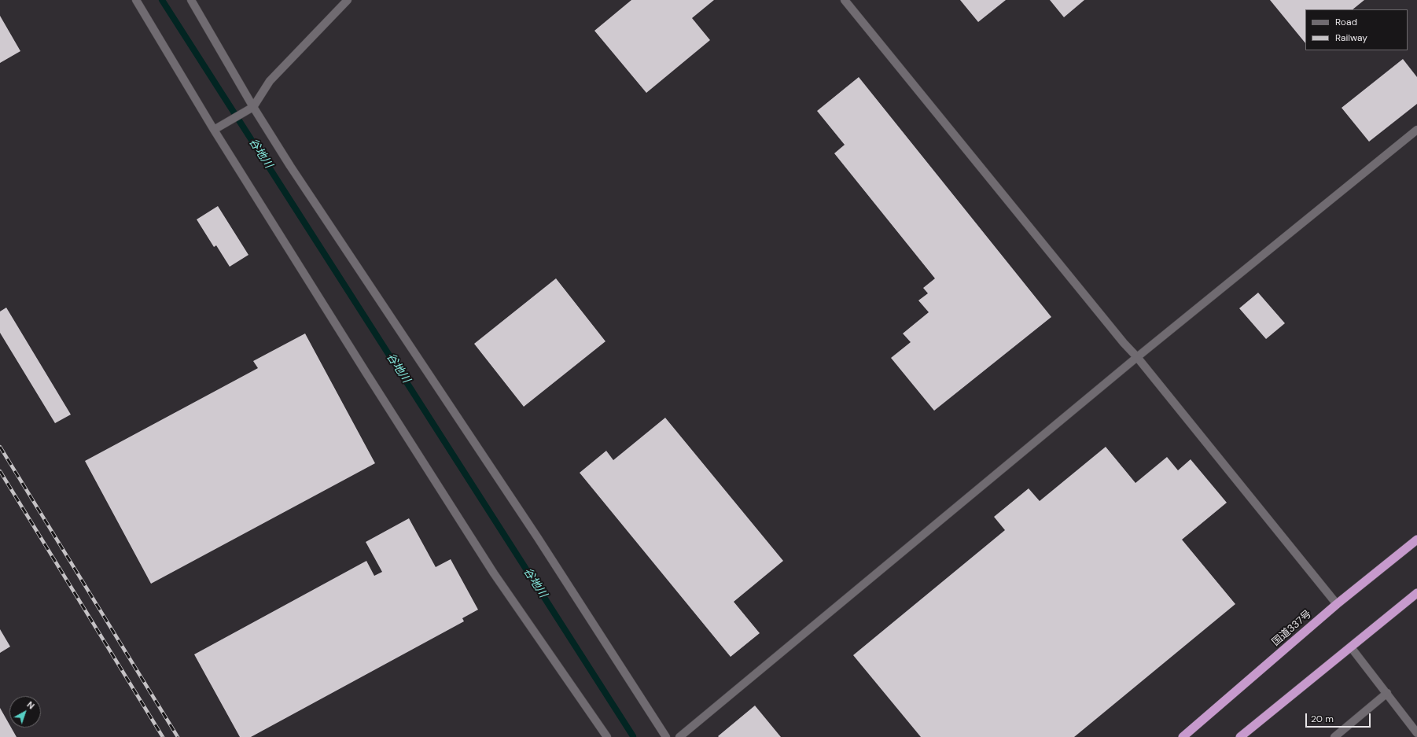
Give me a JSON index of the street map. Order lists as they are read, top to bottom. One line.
{"streets":{"highway":["国道337号"]},"water":["谷地川"],"legend":["Road","Railway"],"scale_bar":"20 m","north":"top right"}
